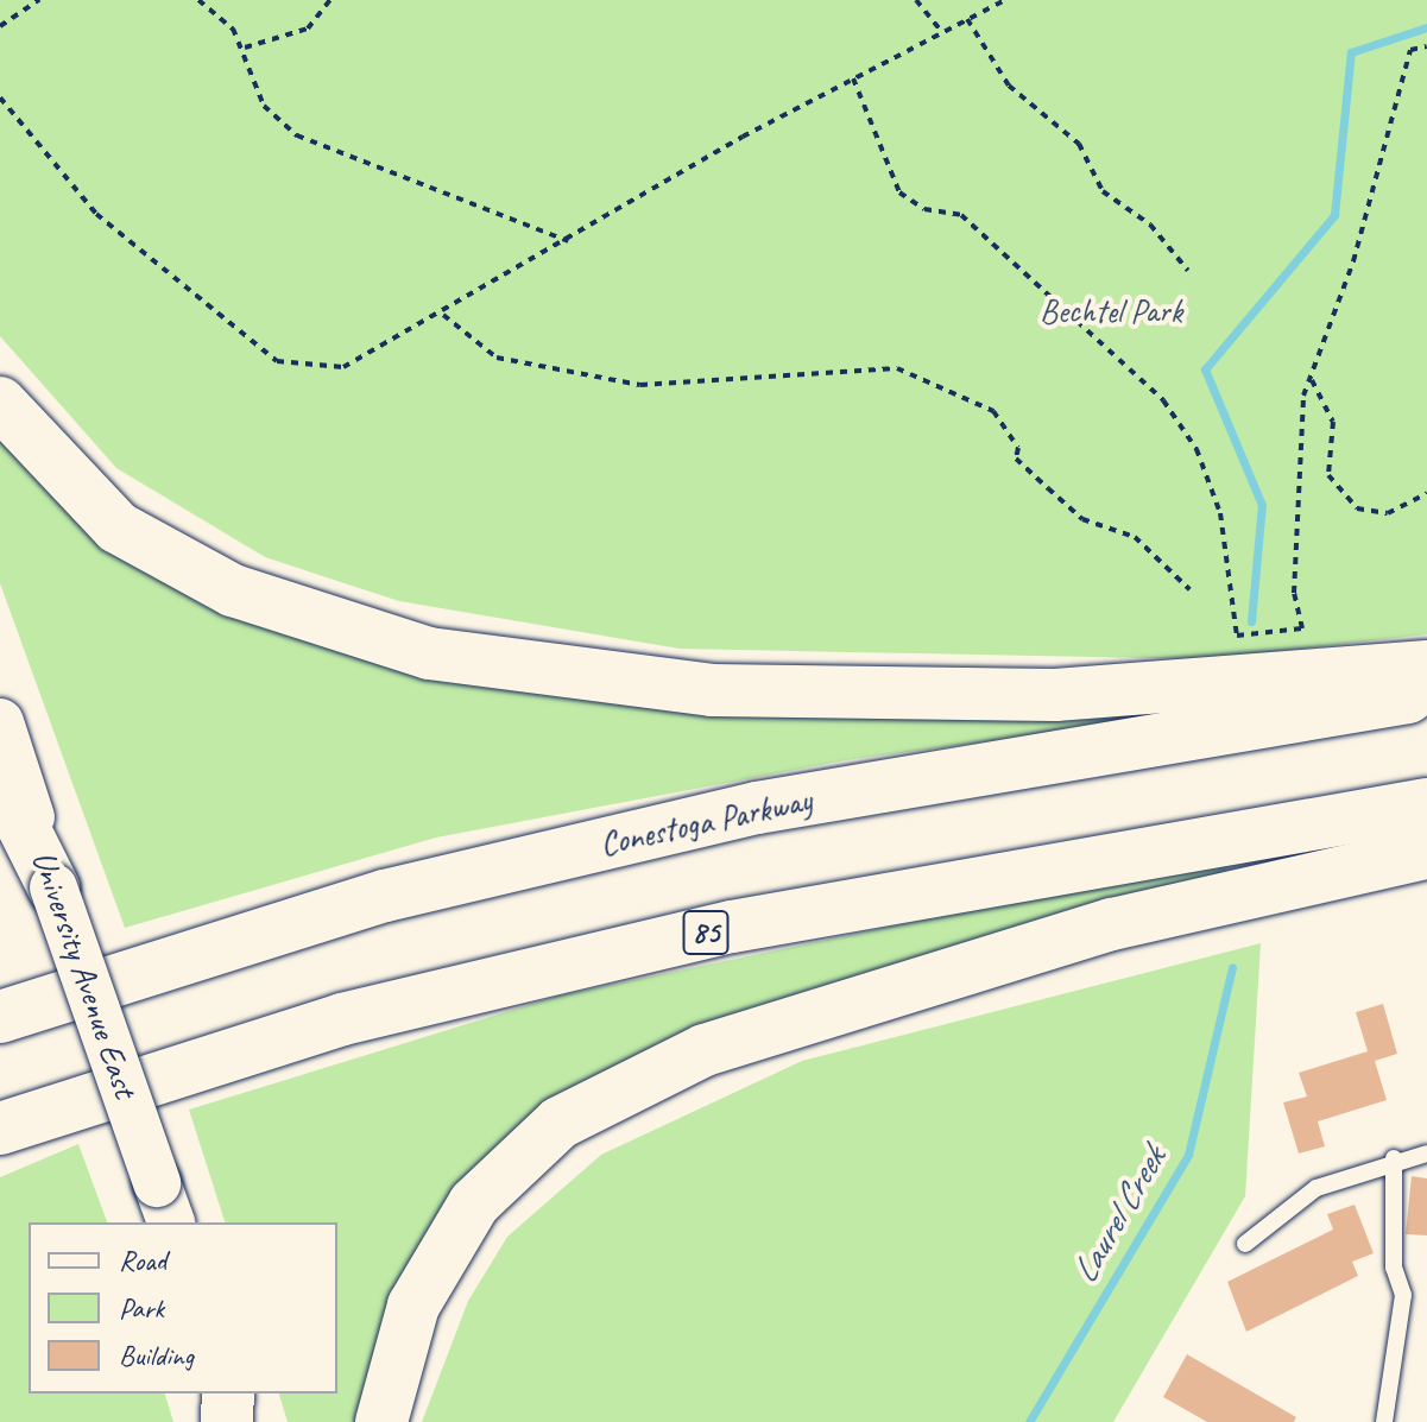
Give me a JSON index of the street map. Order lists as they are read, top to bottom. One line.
{"streets":{"highway":["Conestoga Parkway","85"],"main road":["University Avenue East"]},"water":["Laurel Creek"],"parks":["Bechtel Park"],"legend":["Road","Park","Building"]}
